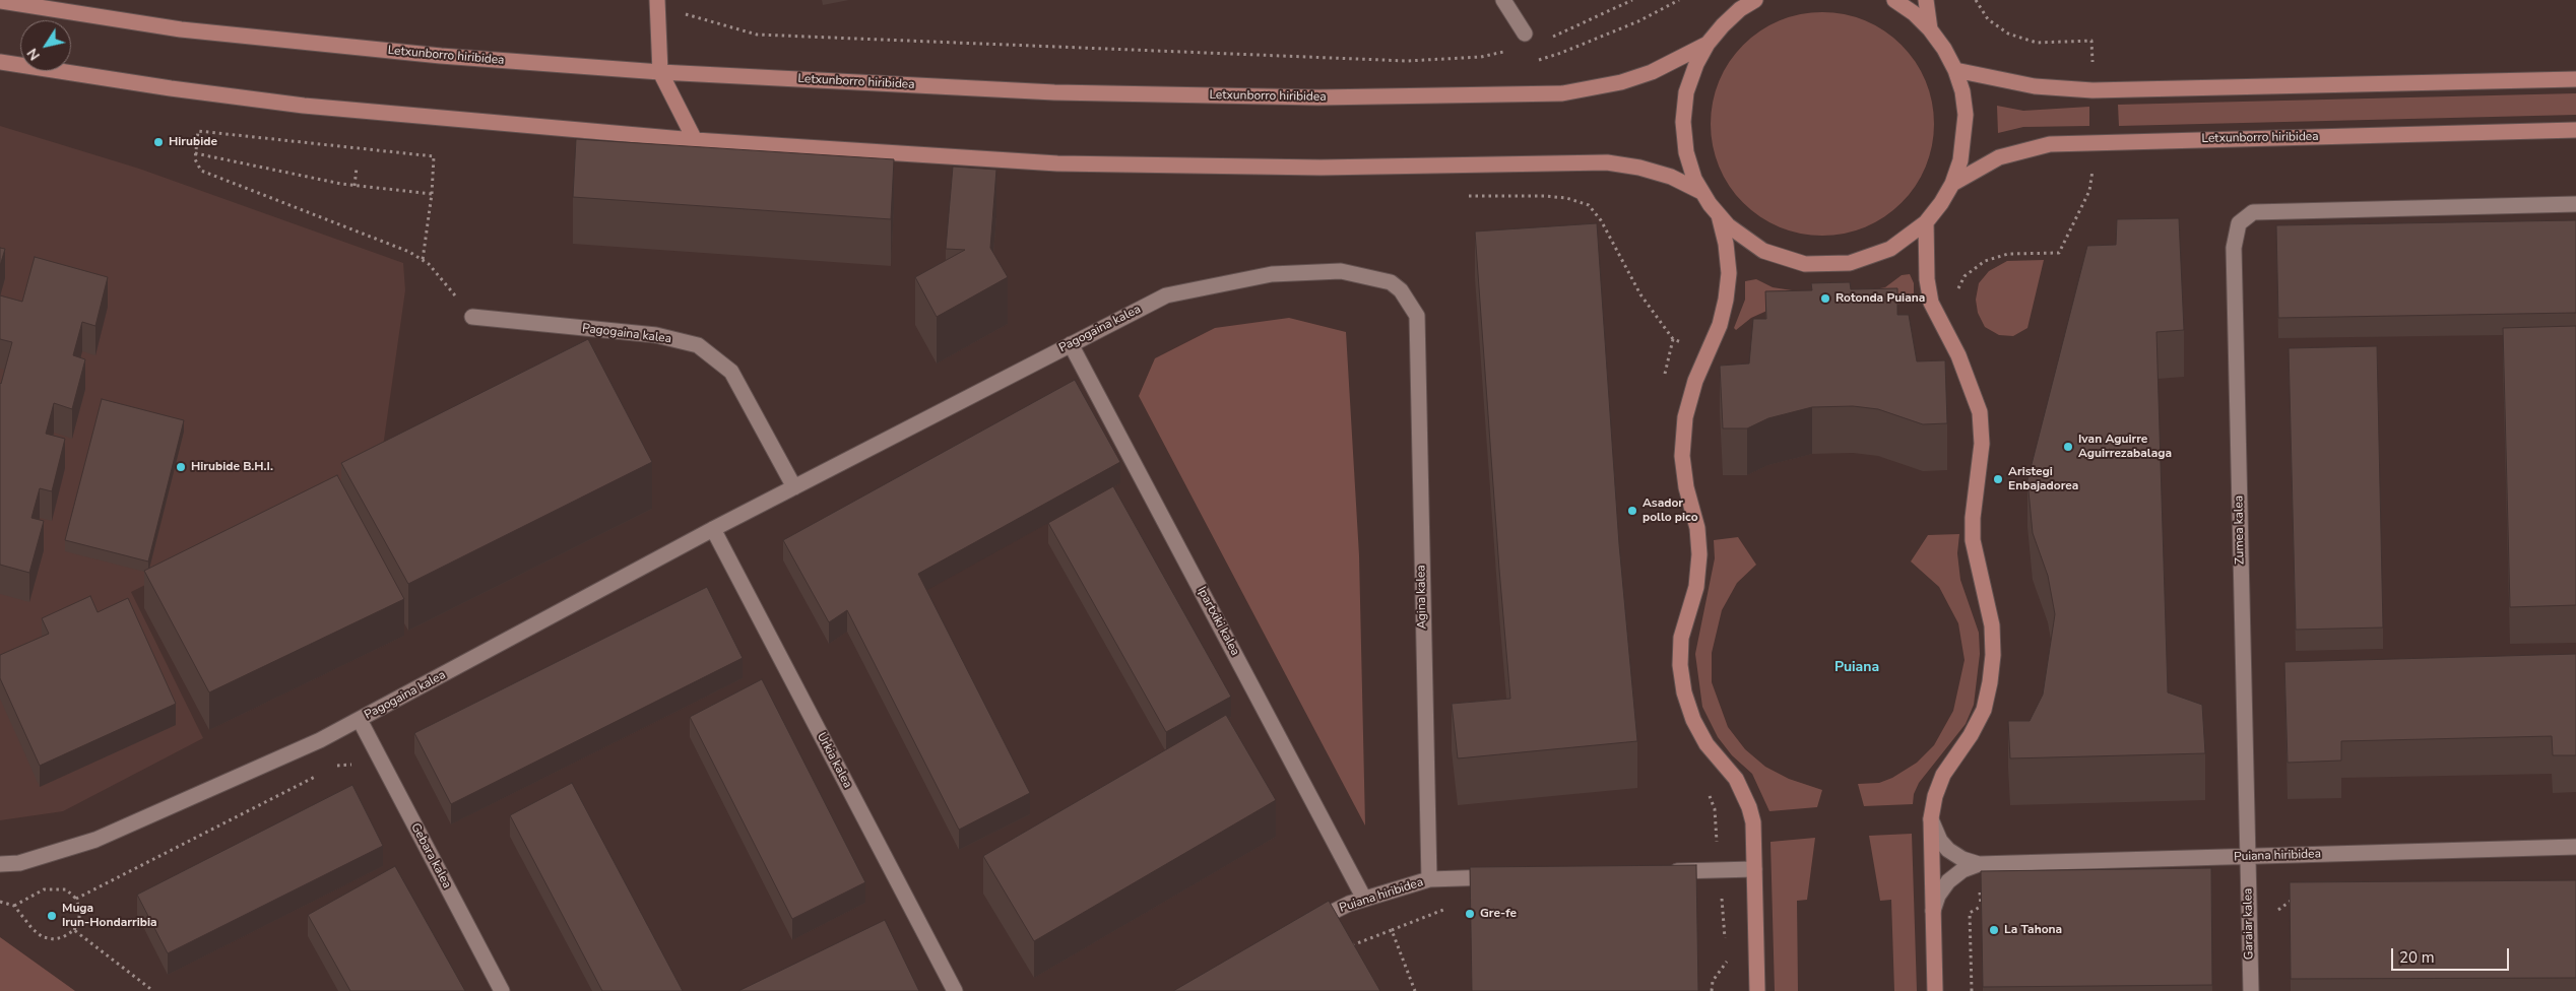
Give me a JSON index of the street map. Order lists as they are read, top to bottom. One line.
{"streets":{"main road":["Letxunborro hiribidea"],"street":["Pagogaina kalea","Zumea kalea","Agina kalea","Ipartxiki kalea","Urkia kalea","Gebara kalea","Puiana hiribidea","Garaiar kalea"]},"crossings":[["Pagogaina kalea","Agina kalea"],["Pagogaina kalea","Ipartxiki kalea"],["Pagogaina kalea","Urkia kalea"],["Pagogaina kalea","Gebara kalea"],["Zumea kalea","Puiana hiribidea"],["Zumea kalea","Garaiar kalea"],["Agina kalea","Puiana hiribidea"],["Ipartxiki kalea","Puiana hiribidea"],["Puiana hiribidea","Garaiar kalea"]],"districts":["Puiana"],"places":["Hirubide","Rotonda Puiana","Ivan Aguirre Aguirrezabalaga","Hirubide B.H.I.","Aristegi Enbajadorea","Asador pollo pico","Gre-fe","Muga Irun-Hondarribia","La Tahona"],"scale_bar":"20 m","north":"bottom left"}
